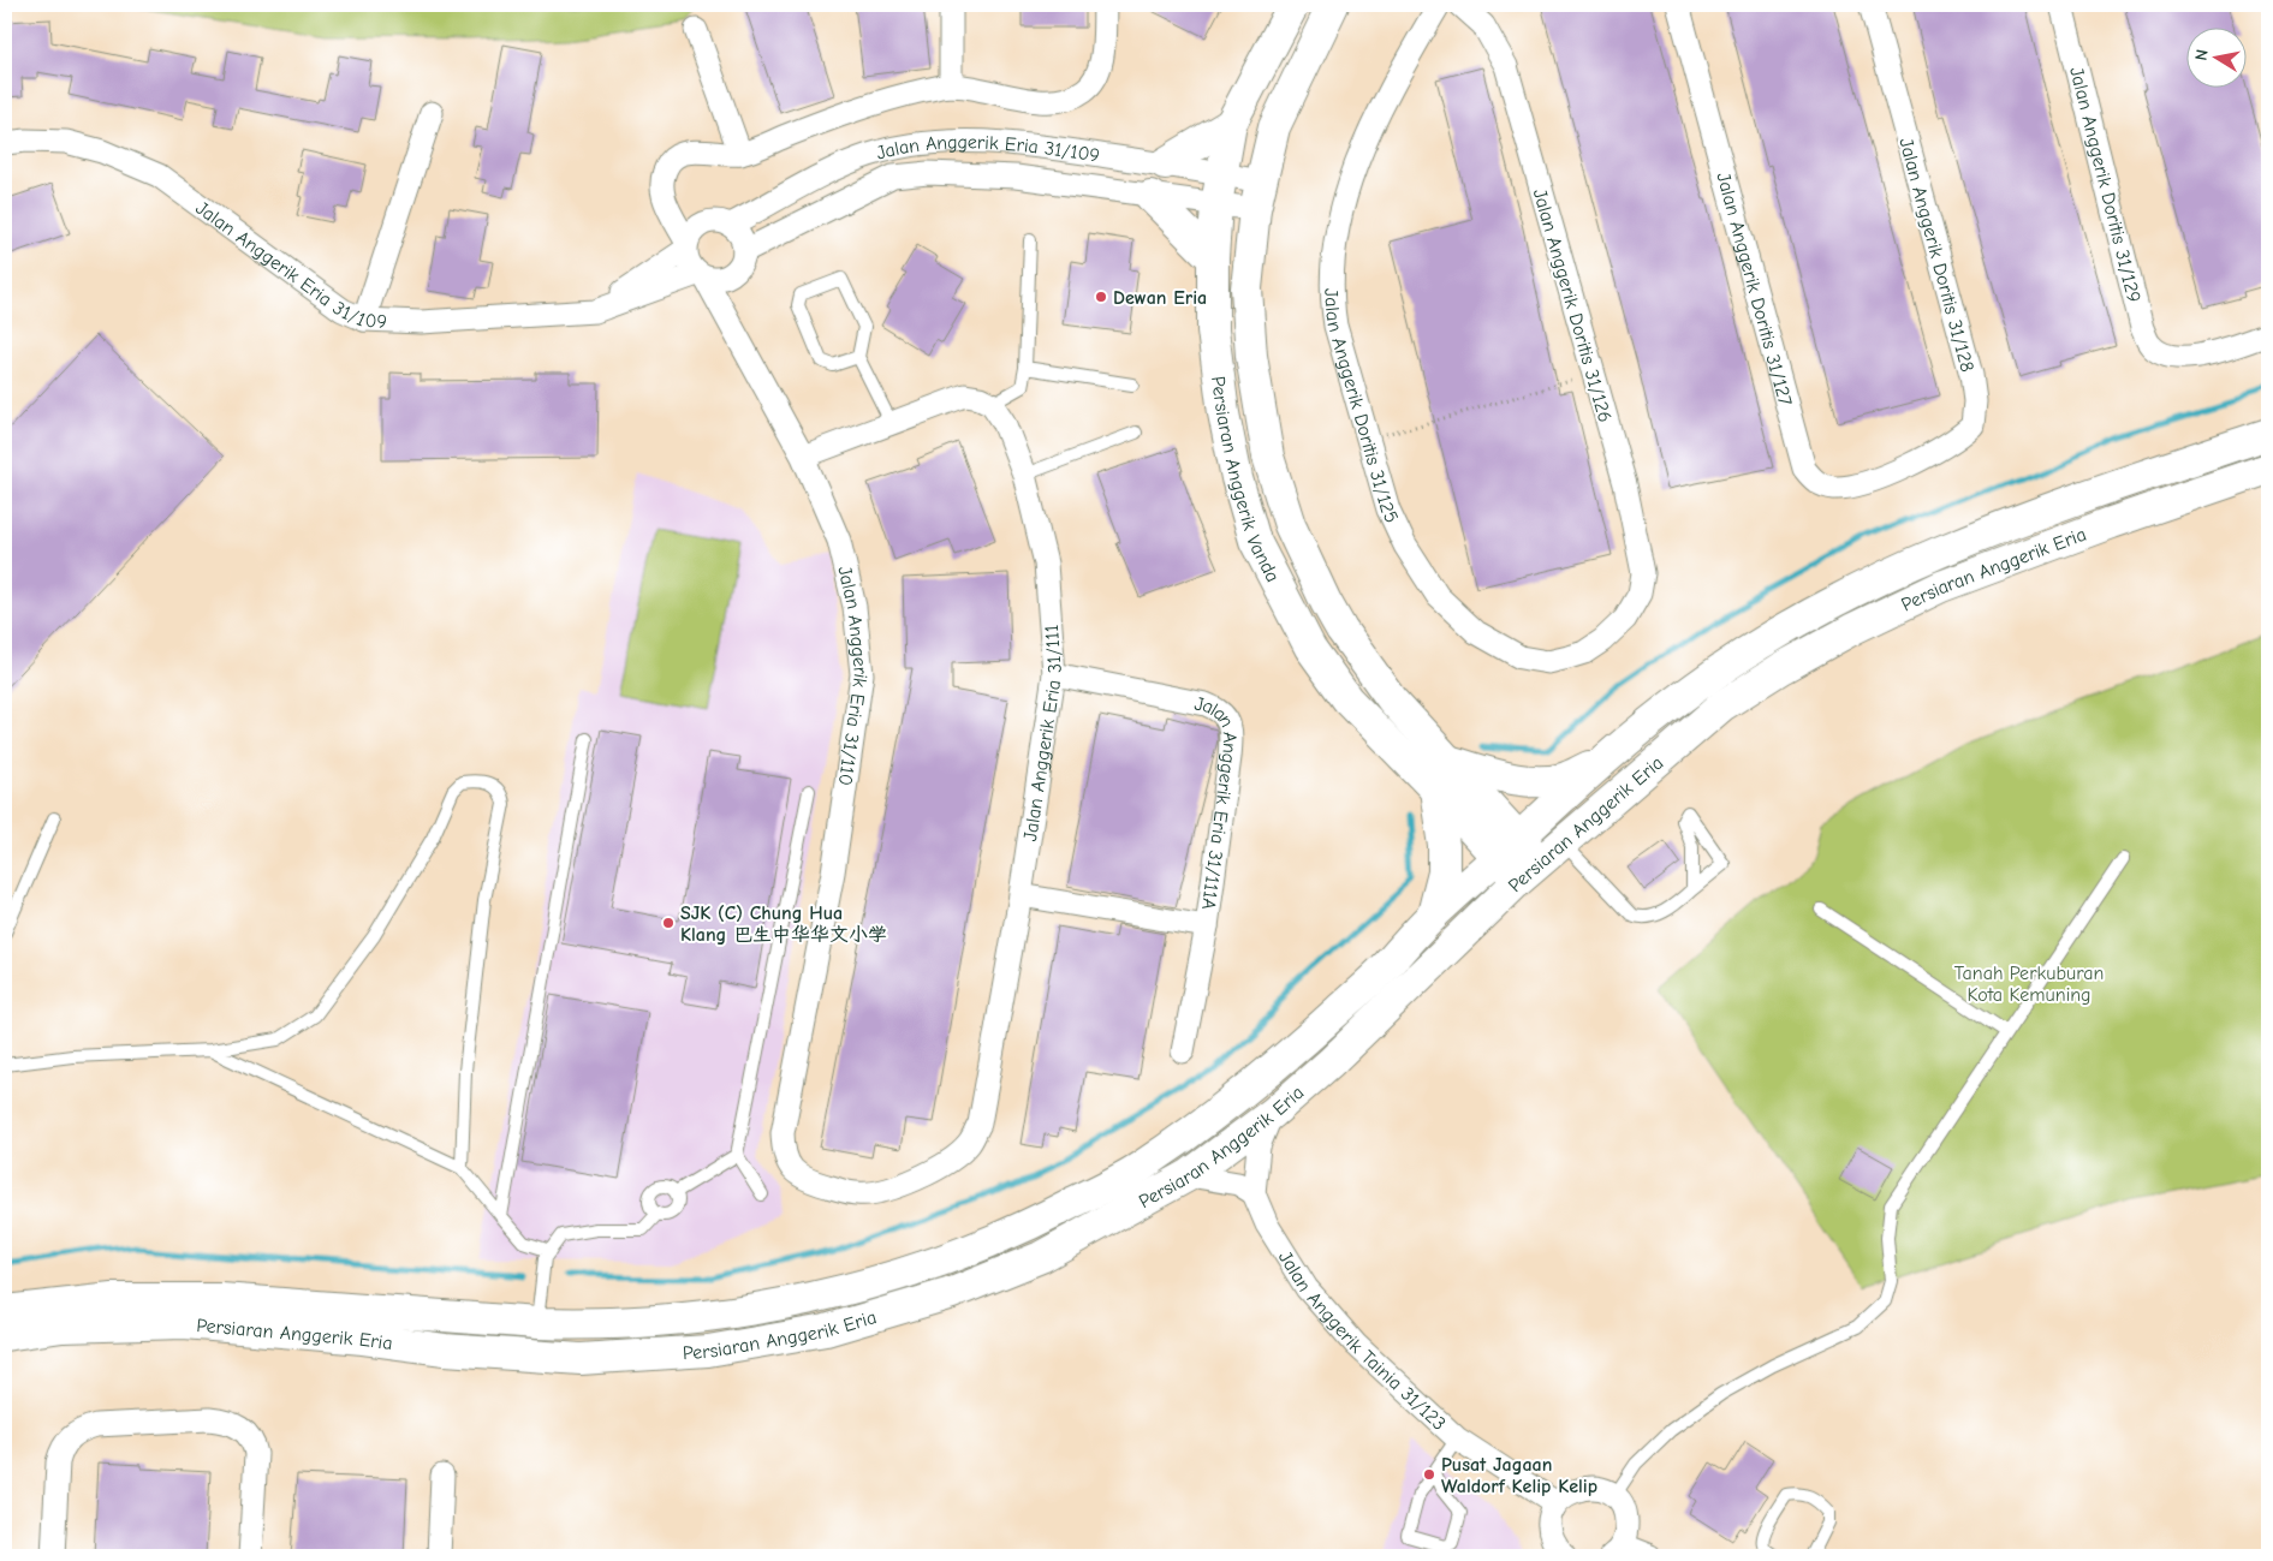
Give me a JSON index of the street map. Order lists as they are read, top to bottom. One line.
{"streets":{"main road":["Persiaran Anggerik Vanda","Persiaran Anggerik Eria"],"street":["Jalan Anggerik Eria 31/109","Jalan Anggerik Doritis 31/129","Jalan Anggerik Doritis 31/128","Jalan Anggerik Doritis 31/127","Jalan Anggerik Doritis 31/126","Jalan Anggerik Doritis 31/125","Jalan Anggerik Eria 31/110","Jalan Anggerik Eria 31/111","Jalan Anggerik Eria 31/111A","Jalan Anggerik Tainia 31/123"]},"crossings":[["Jalan Anggerik Eria 31/109","Persiaran Anggerik Vanda"],["Jalan Anggerik Eria 31/109","Jalan Anggerik Eria 31/110"],["Jalan Anggerik Doritis 31/128","Jalan Anggerik Doritis 31/127"],["Jalan Anggerik Doritis 31/126","Jalan Anggerik Doritis 31/125"],["Persiaran Anggerik Vanda","Persiaran Anggerik Eria"],["Jalan Anggerik Eria 31/110","Jalan Anggerik Eria 31/111"],["Jalan Anggerik Eria 31/111","Jalan Anggerik Eria 31/111A"]],"parks":["Tanah Perkuburan Kota Kemuning"],"places":["Dewan Eria","SJK (C) Chung Hua Klang 巴生中华华文小学","Pusat Jagaan Waldorf Kelip Kelip"],"north":"left"}
